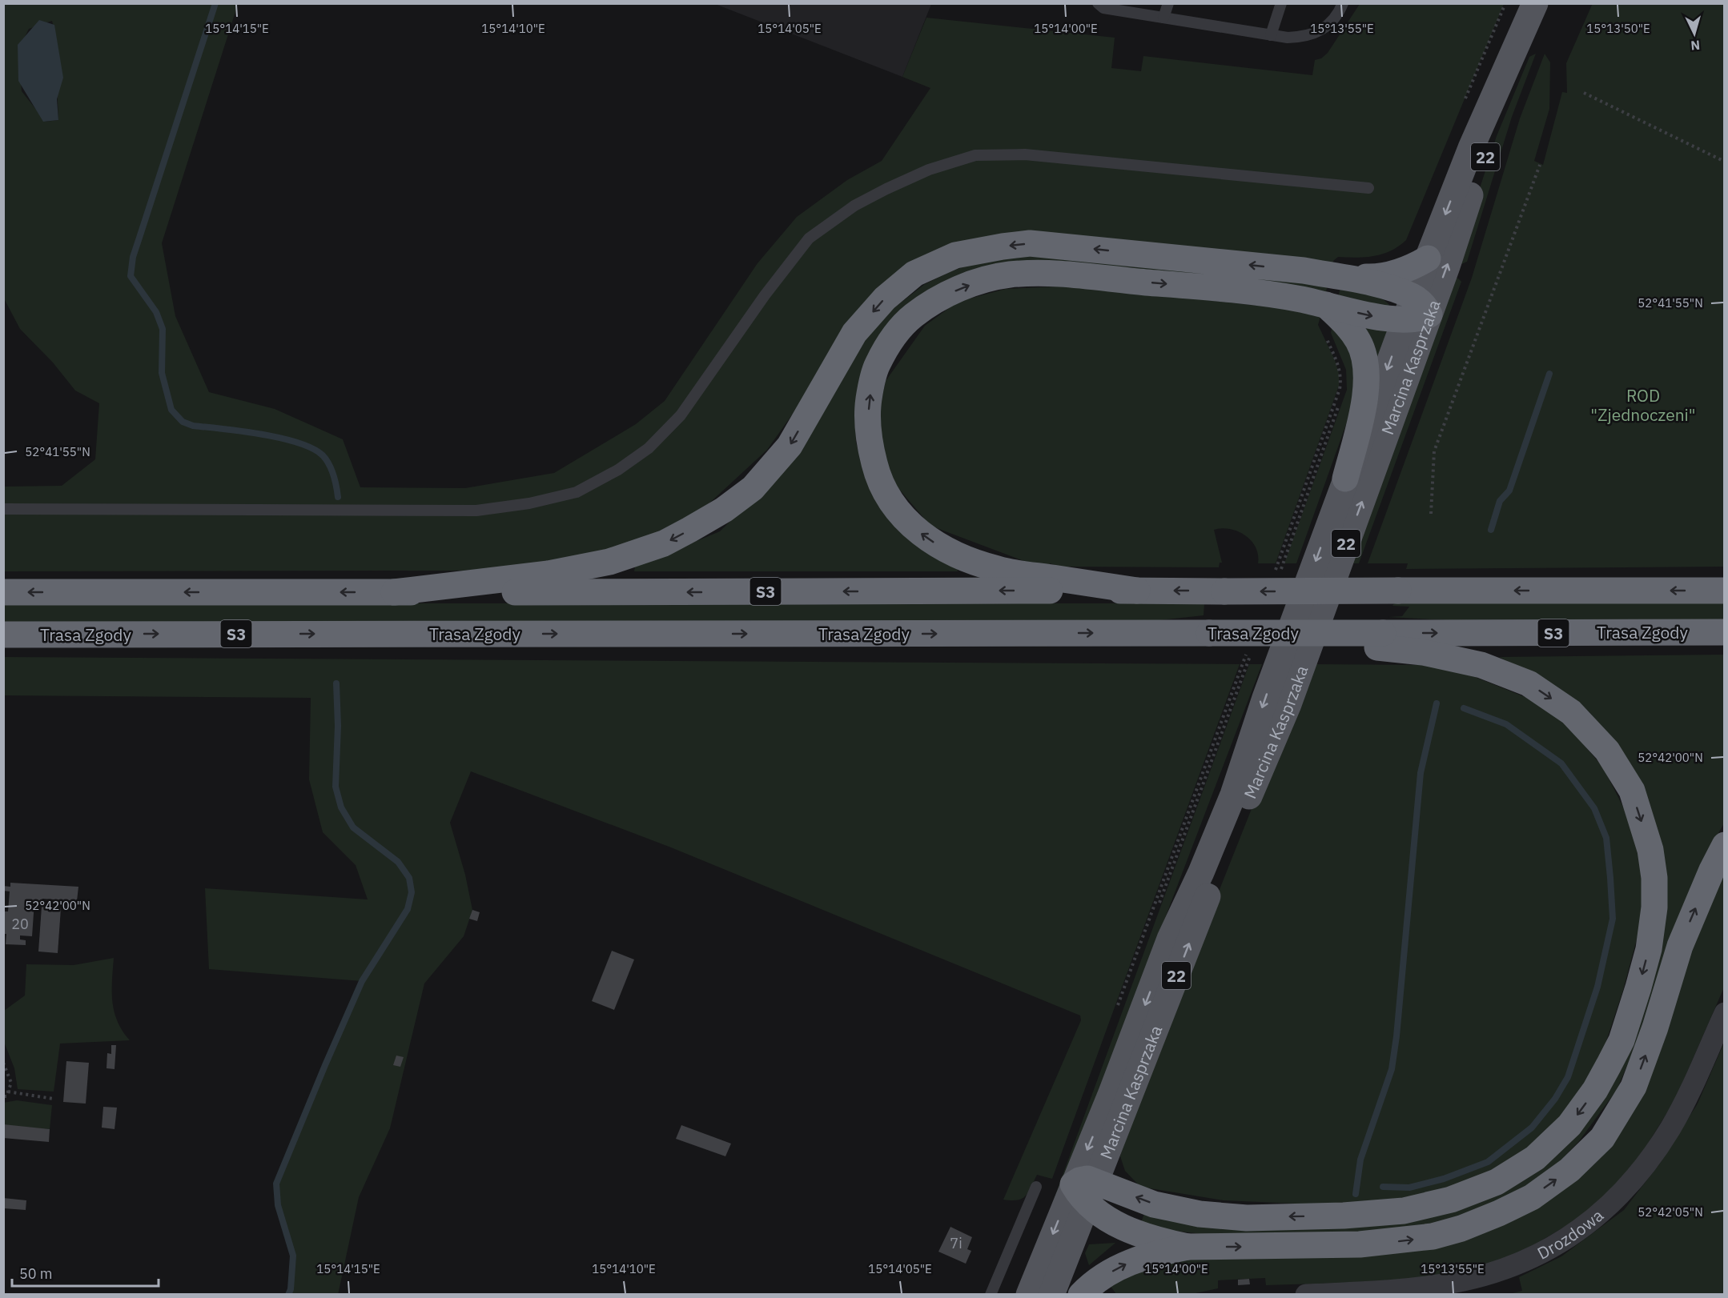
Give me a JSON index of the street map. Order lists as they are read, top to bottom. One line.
{"streets":{"highway":["S3","Trasa Zgody"],"main road":["22","Marcina Kasprzaka"],"street":["Drozdowa"]},"parks":["ROD \"Zjednoczeni\""],"house_numbers":["20","7i"],"scale_bar":"50 m","north":"bottom","coordinates":["15°14'15\"E","15°14'10\"E","15°14'05\"E","15°14'00\"E","15°13'55\"E","15°13'50\"E","52°41'55\"N","52°42'00\"N","52°42'05\"N"]}
